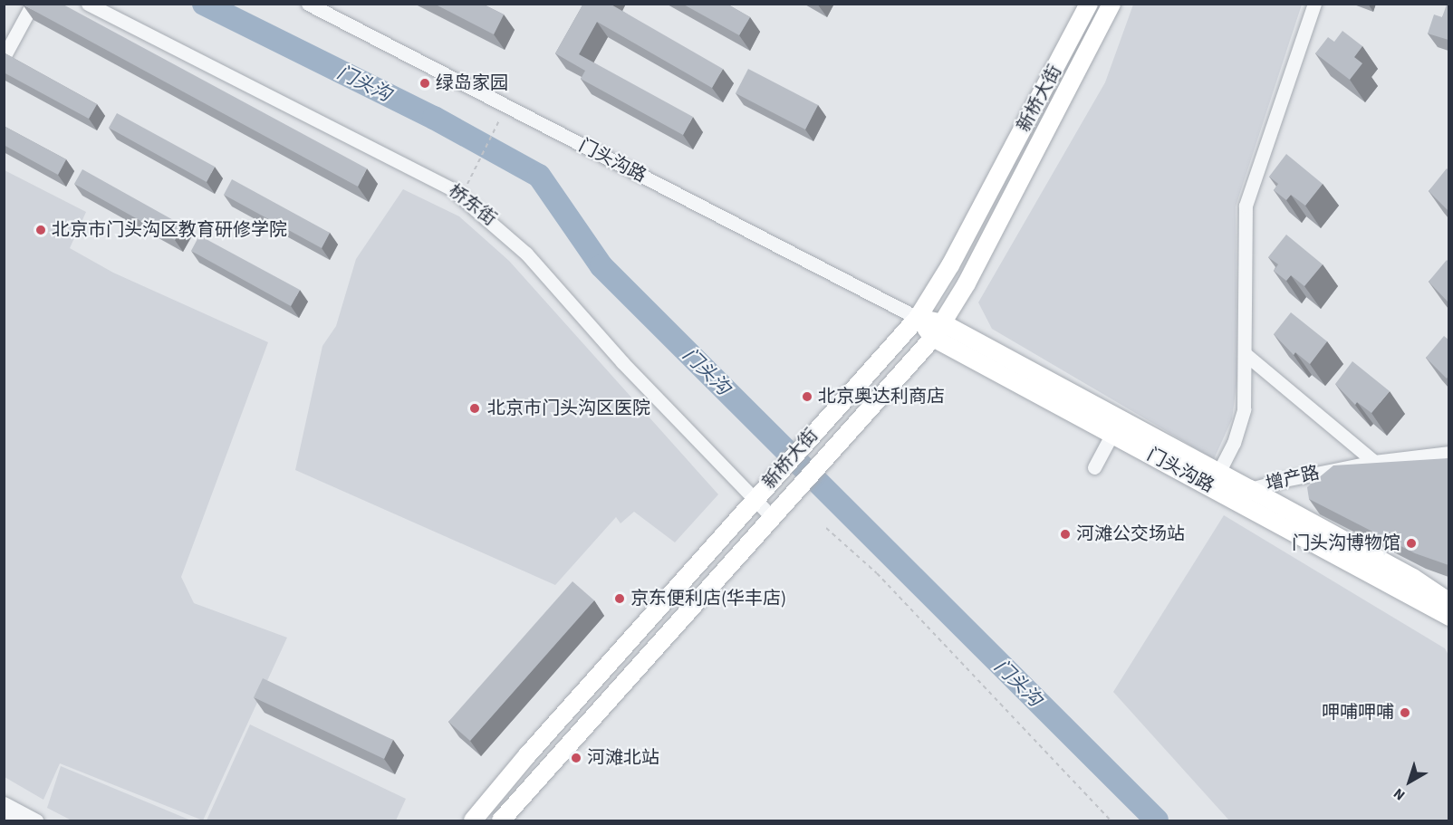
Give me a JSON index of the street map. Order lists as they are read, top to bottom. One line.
{"streets":{"main road":["新桥大街","门头沟路"],"street":["桥东街","增产路"]},"crossings":[["新桥大街","门头沟路"],["新桥大街","桥东街"],["门头沟路","增产路"]],"water":["门头沟"],"places":["绿岛家园","北京市门头沟区教育研修学院","北京奥达利商店","北京市门头沟区医院","河滩公交场站","门头沟博物馆","京东便利店(华丰店)","呷哺呷哺","河滩北站"],"north":"bottom left"}
